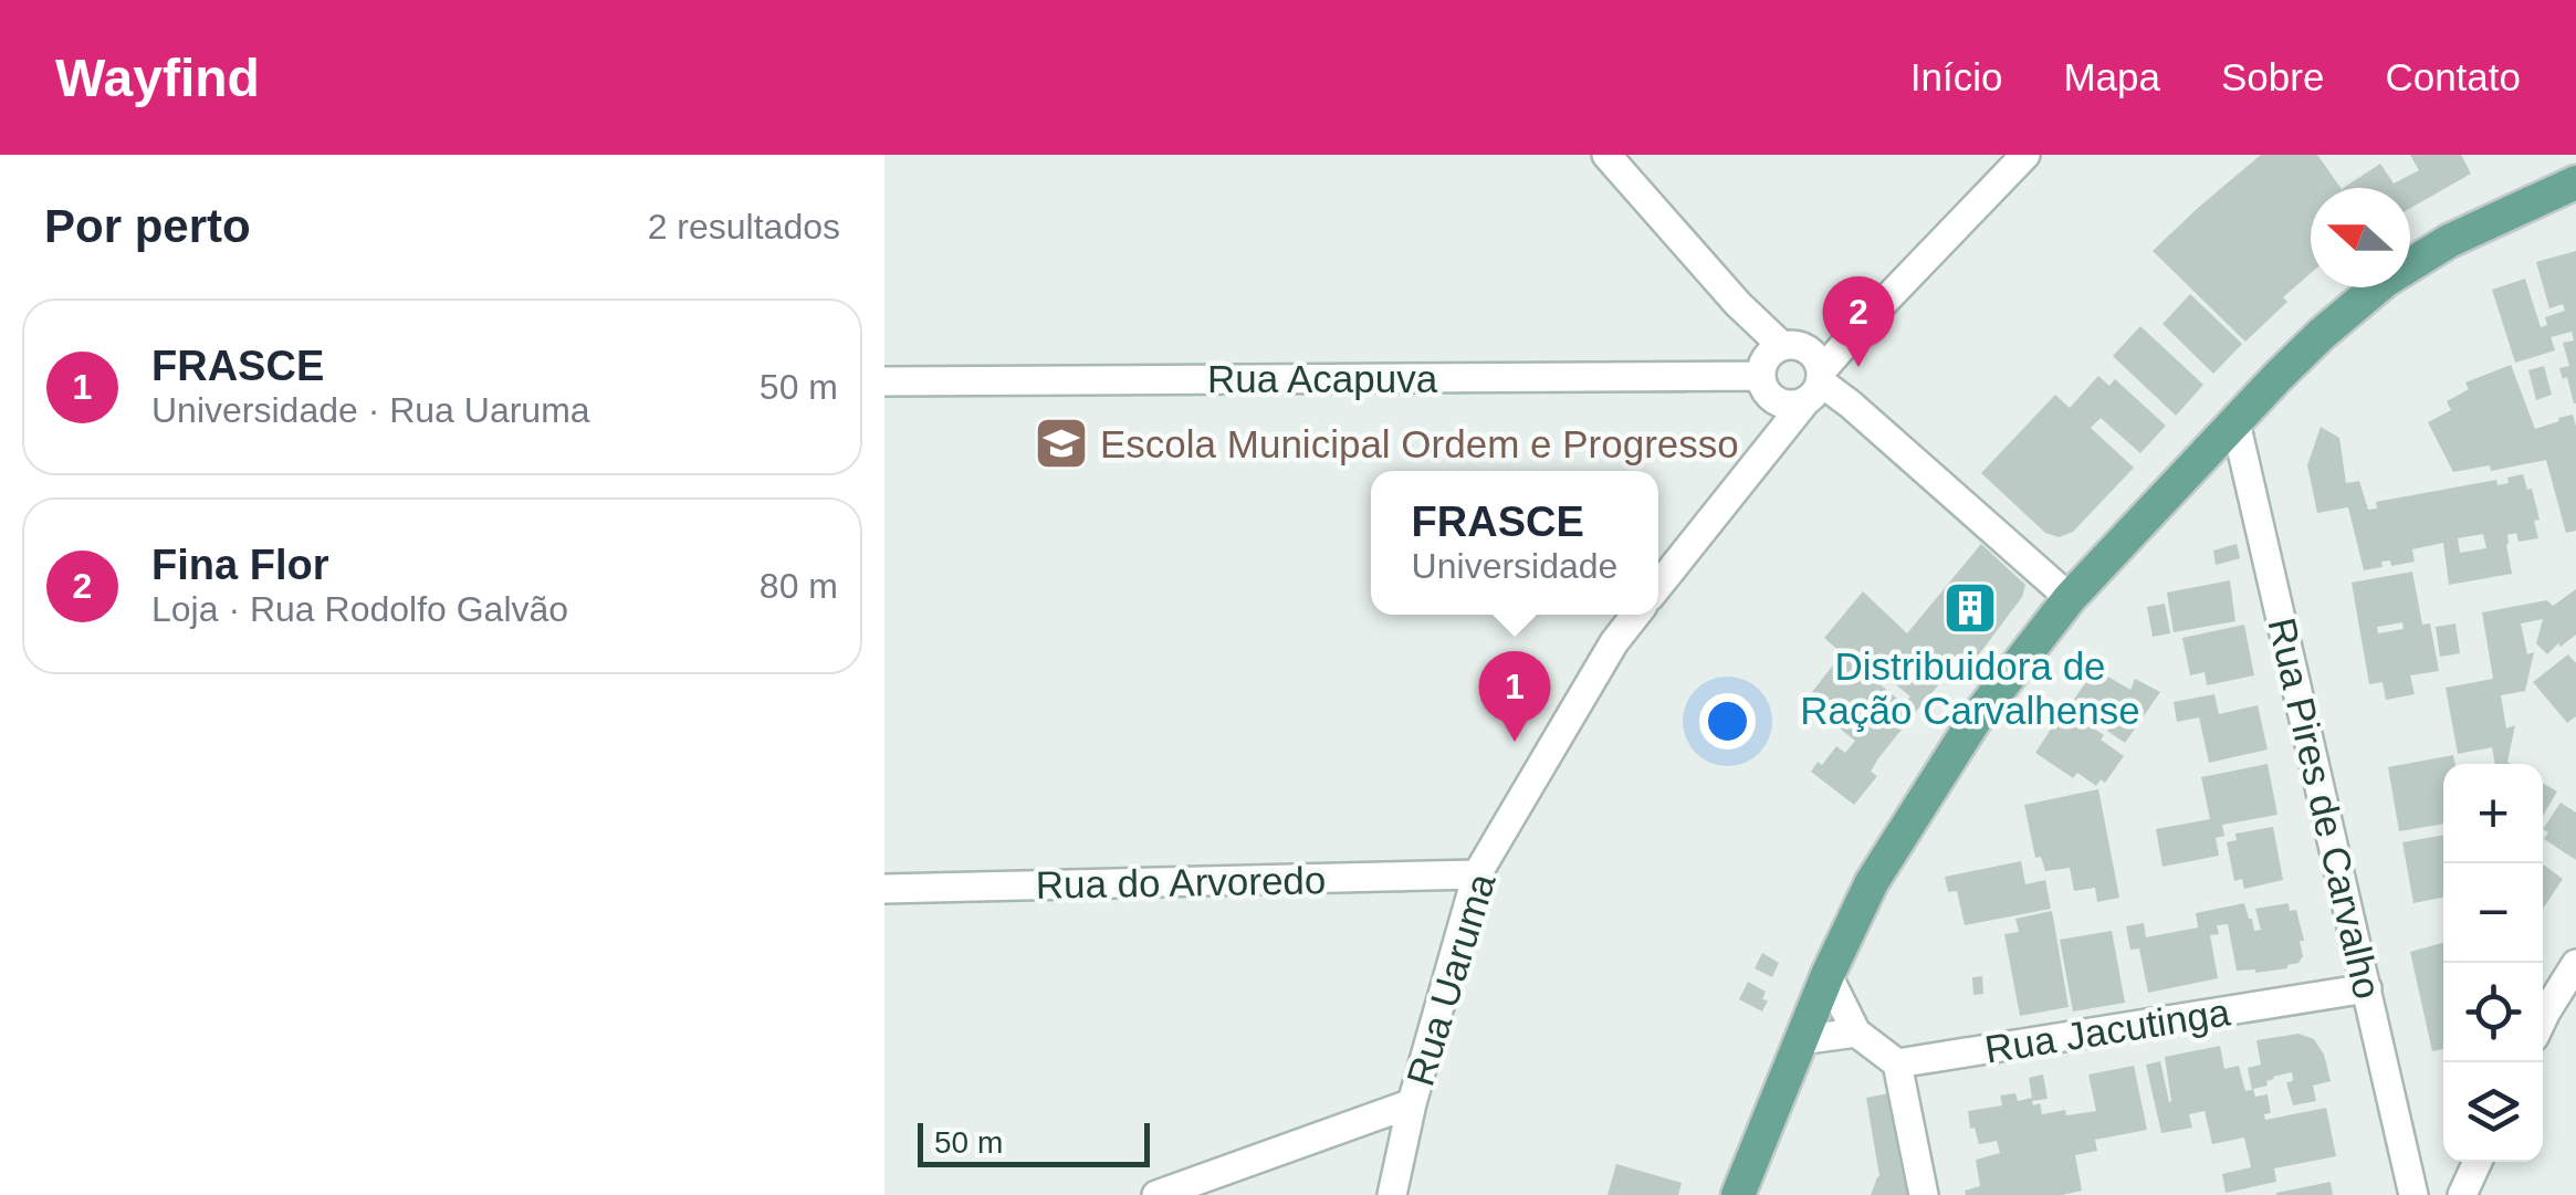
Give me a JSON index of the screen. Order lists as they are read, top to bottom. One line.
{"streets":{"street":["Rua Acapuva","Rua Pires de Carvalho","Rua do Arvoredo","Rua Uaruma","Rua Jacutinga"]},"crossings":[["Rua Pires de Carvalho","Rua Jacutinga"],["Rua do Arvoredo","Rua Uaruma"]],"places":{"school or university":["Escola Municipal Ordem e Progresso"],"building":["Distribuidora de Ração Carvalhense"]},"scale_bar":"50 m","north":"left","page":{"header":"Wayfind","nav":["Início","Mapa","Sobre","Contato"],"heading":["Por perto","2 resultados"],"pins":["2","1"],"list":[{"mark":"1","name":"FRASCE","note":"Universidade · Rua Uaruma","value":"50 m"},{"mark":"2","name":"Fina Flor","note":"Loja · Rua Rodolfo Galvão","value":"80 m"}],"popup":["FRASCE","Universidade"],"map_buttons":["+","−"],"scale":"50 m"}}
